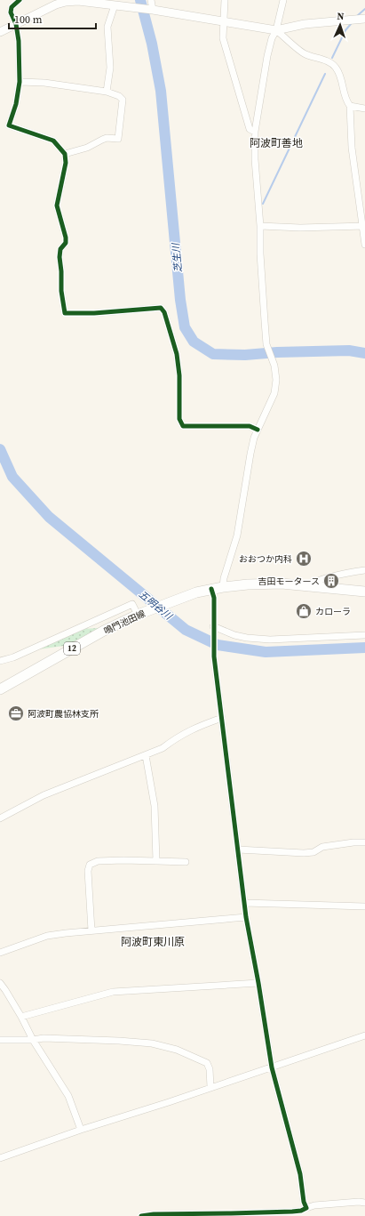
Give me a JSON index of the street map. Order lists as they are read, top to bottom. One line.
{"streets":{"main road":["鳴門池田線","12"]},"districts":["阿波町善地","阿波町東川原"],"water":["芝生川","五明谷川"],"places":{"hospital":["おおつか内科"],"building":["吉田モータース"],"shop":["カローラ"],"office":["阿波町農協林支所"]},"scale_bar":"100 m","north":"top"}
